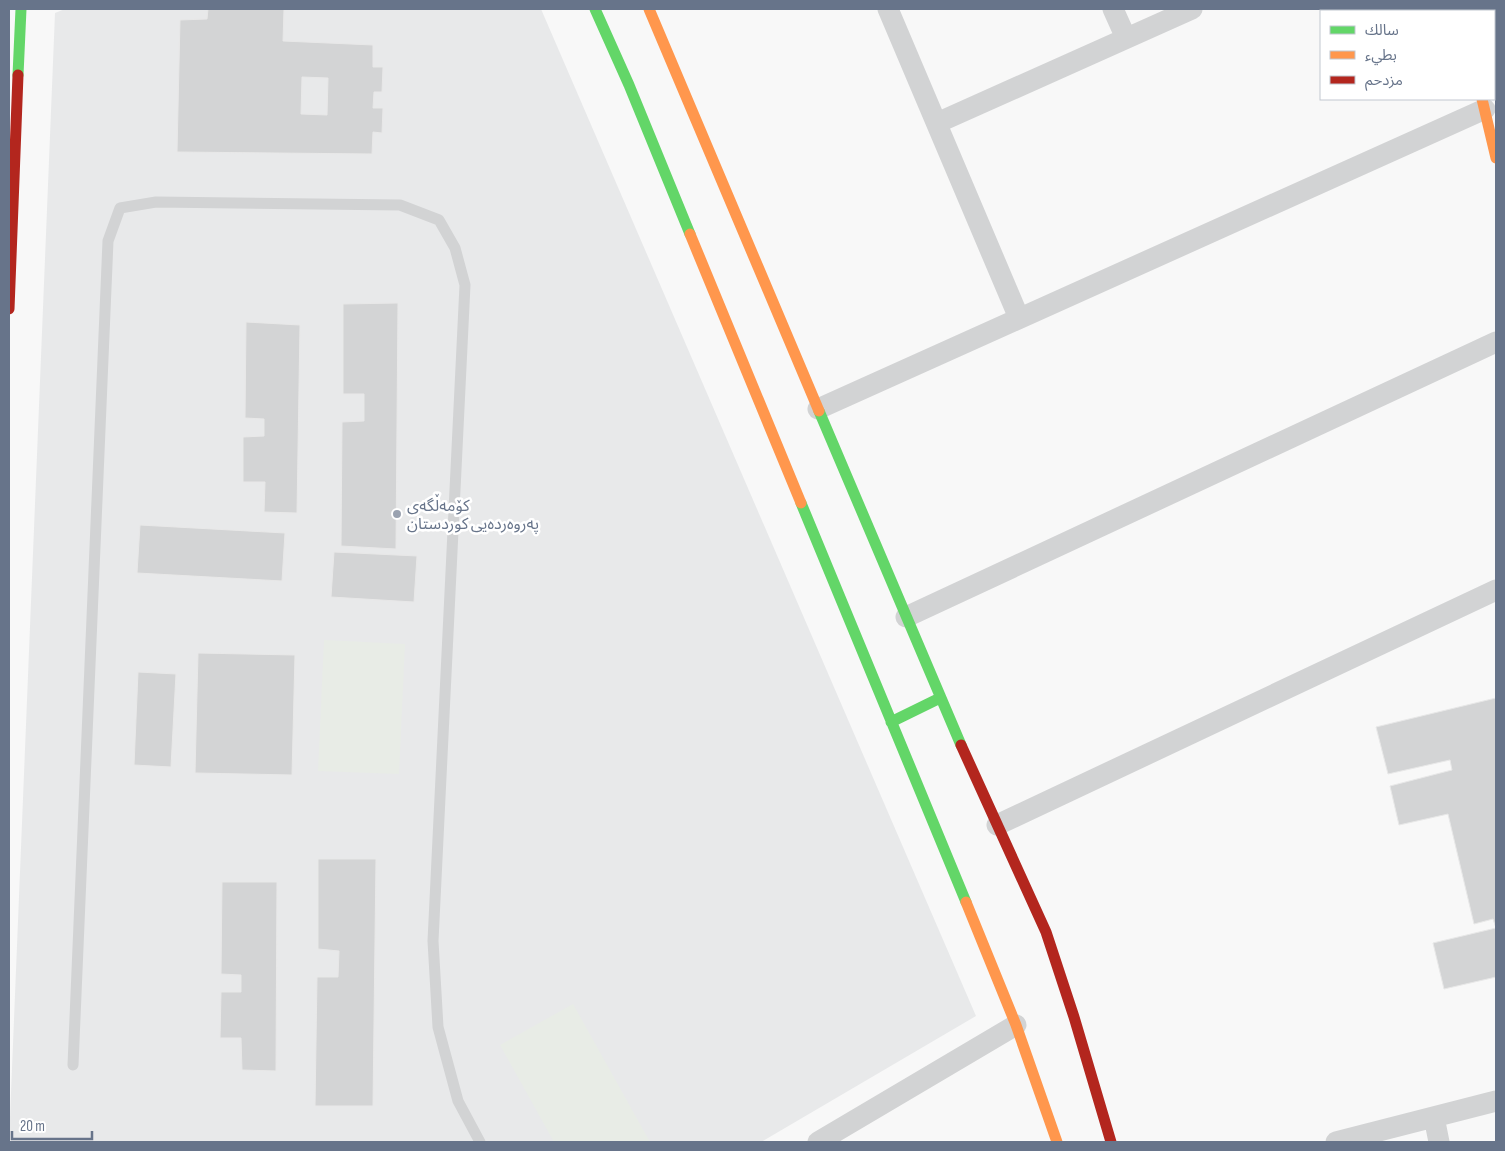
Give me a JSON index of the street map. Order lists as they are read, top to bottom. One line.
{"places":["كۆمەڵگەی پەروەردەیی كوردستان"],"legend":["سالك","بطيء","مزدحم"],"scale_bar":"20 m"}
